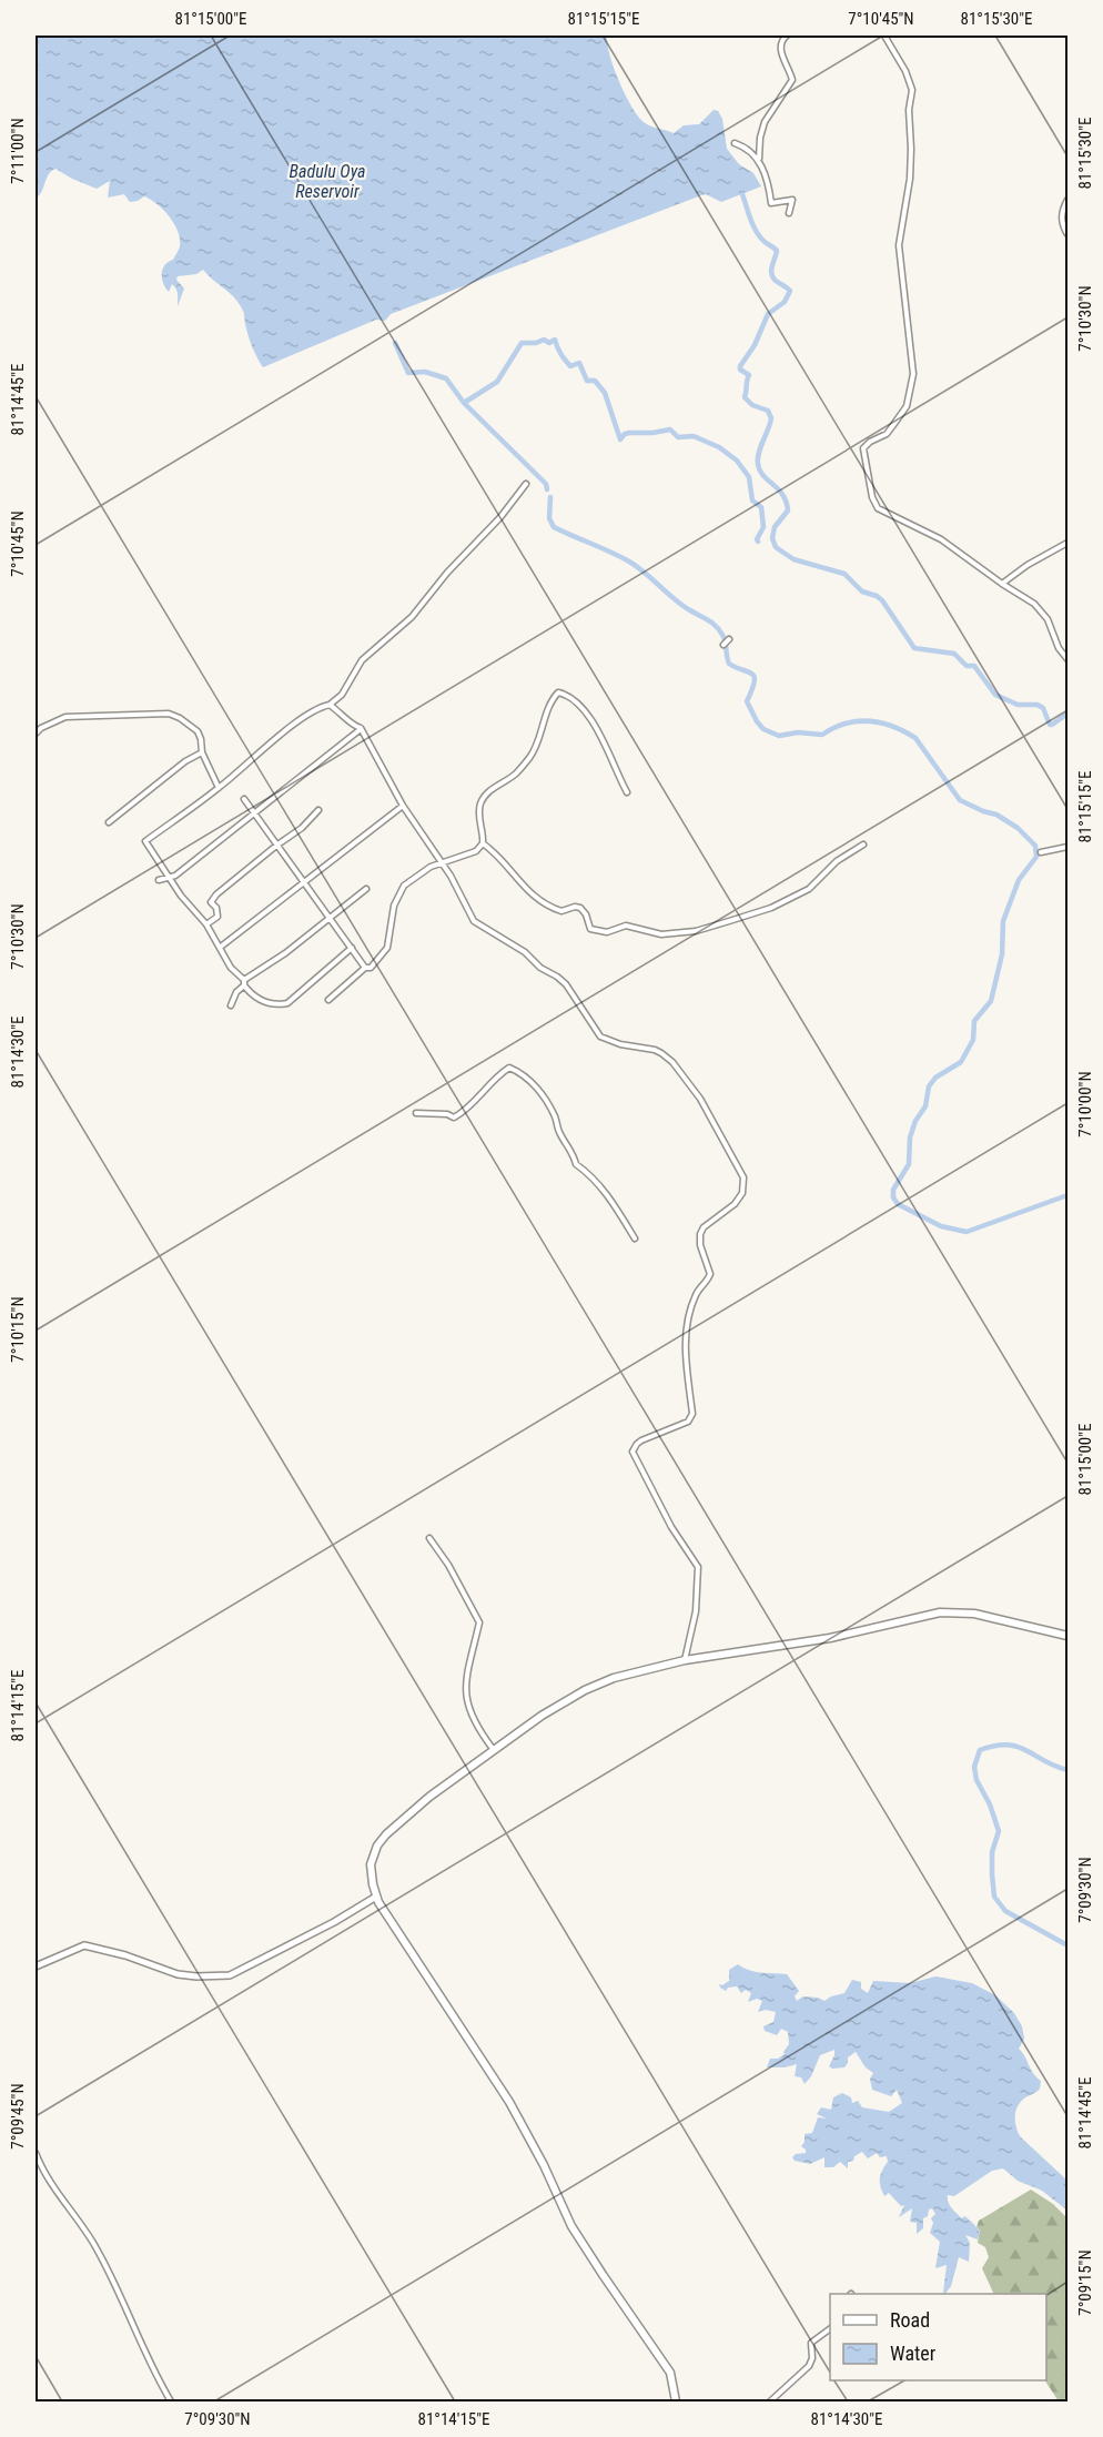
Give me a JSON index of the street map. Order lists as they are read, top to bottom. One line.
{"water":["Badulu Oya Reservoir"],"legend":["Road","Water"],"coordinates":["81°15'00\"E","81°15'15\"E","7°10'45\"N","81°15'30\"E","7°11'00\"N","7°10'30\"N","81°14'45\"E","81°14'30\"E","7°10'00\"N","7°10'15\"N","81°14'15\"E","7°09'30\"N","7°09'45\"N","7°09'15\"N"]}
